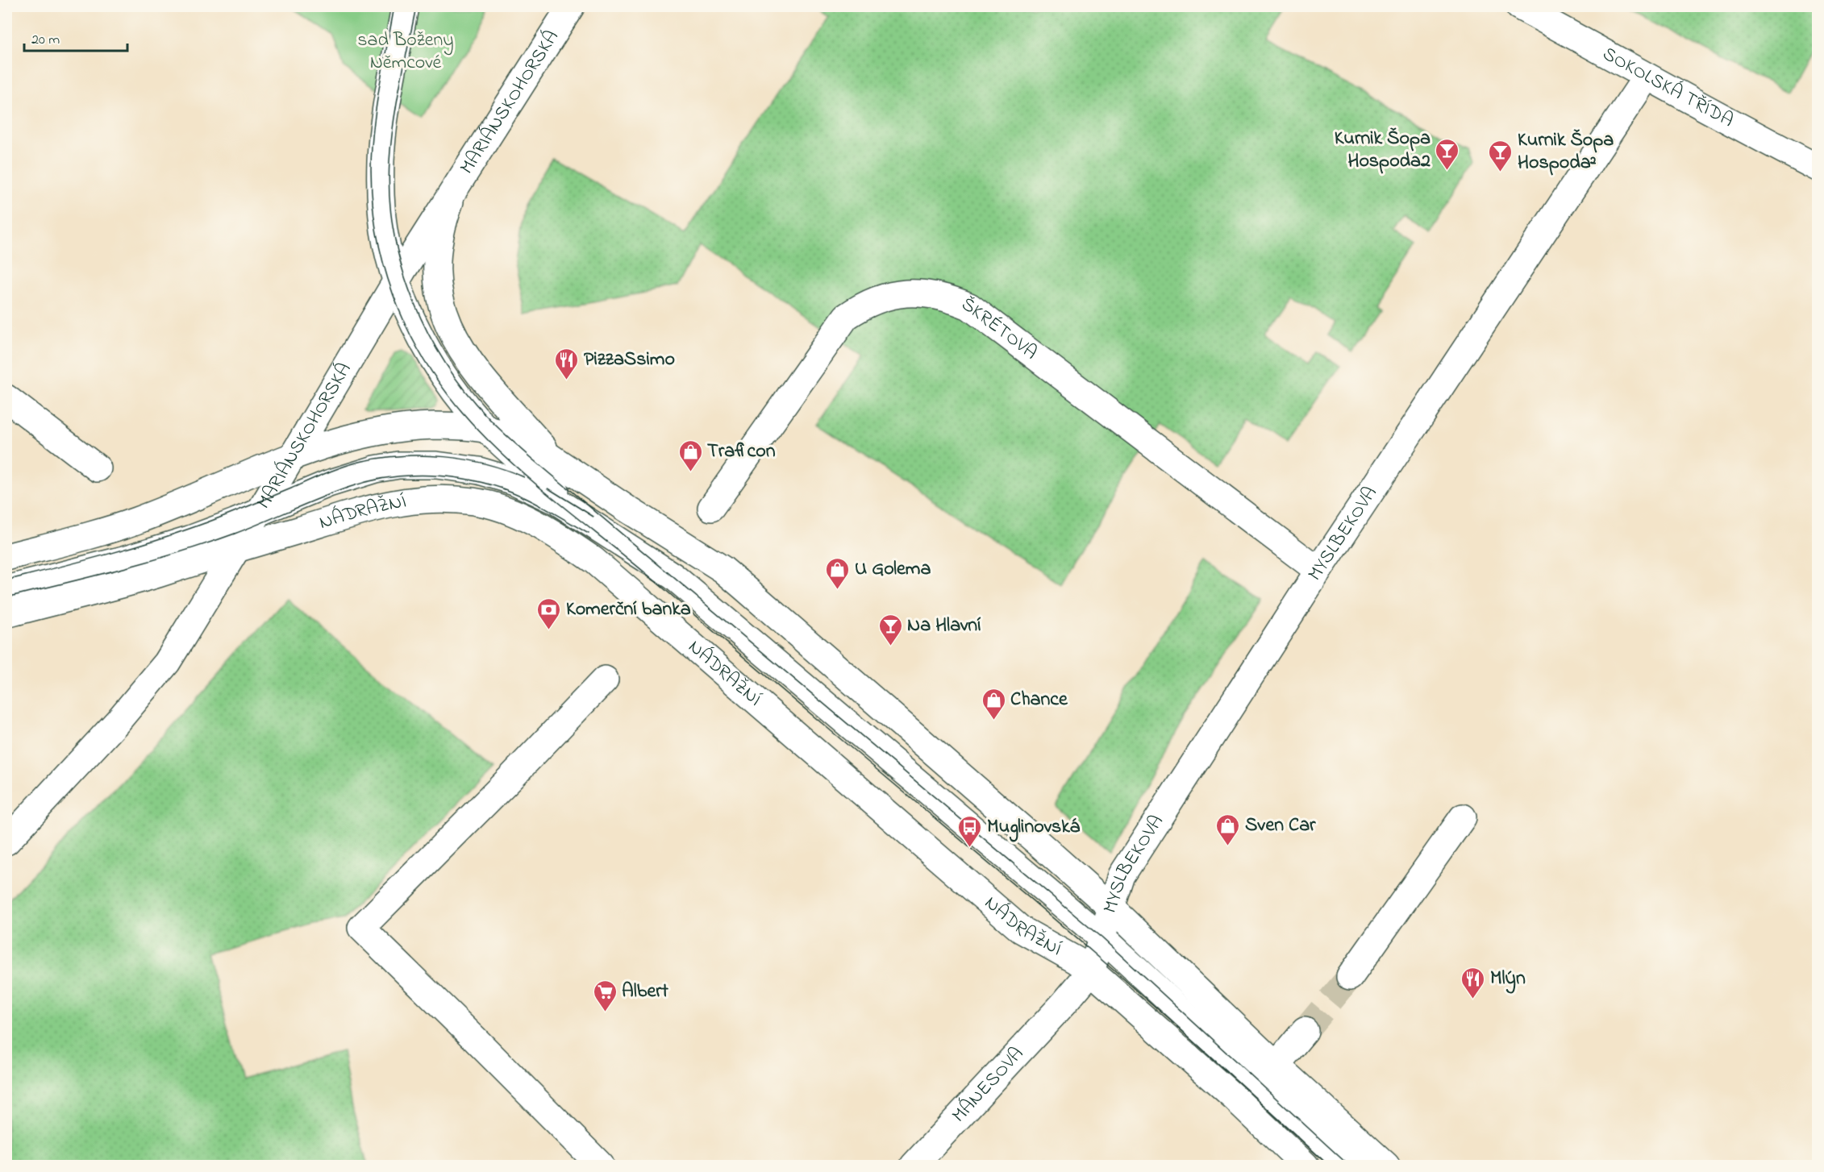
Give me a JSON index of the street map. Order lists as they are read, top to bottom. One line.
{"streets":{"street":["SOKOLSKÁ TŘÍDA","MARIÁNSKOHORSKÁ","ŠKRÉTOVA","NÁDRAŽNÍ","MYSLBEKOVA","MÁNESOVA"]},"crossings":[["SOKOLSKÁ TŘÍDA","MYSLBEKOVA"],["MARIÁNSKOHORSKÁ","NÁDRAŽNÍ"],["ŠKRÉTOVA","MYSLBEKOVA"],["NÁDRAŽNÍ","MYSLBEKOVA"],["MYSLBEKOVA","MÁNESOVA"]],"parks":["sad Boženy Němcové"],"places":{"bar":["Kurnik Šopa Hospoda2","Kurnik Šopa Hospoda²","Na Hlavní"],"restaurant":["PizzaSsimo","Mlýn"],"shop":["Traficon","U Golema","Chance","Sven Car"],"bank":["Komerční banka"],"bus stop":["Muglinovská"],"supermarket":["Albert"]},"scale_bar":"20 m"}
